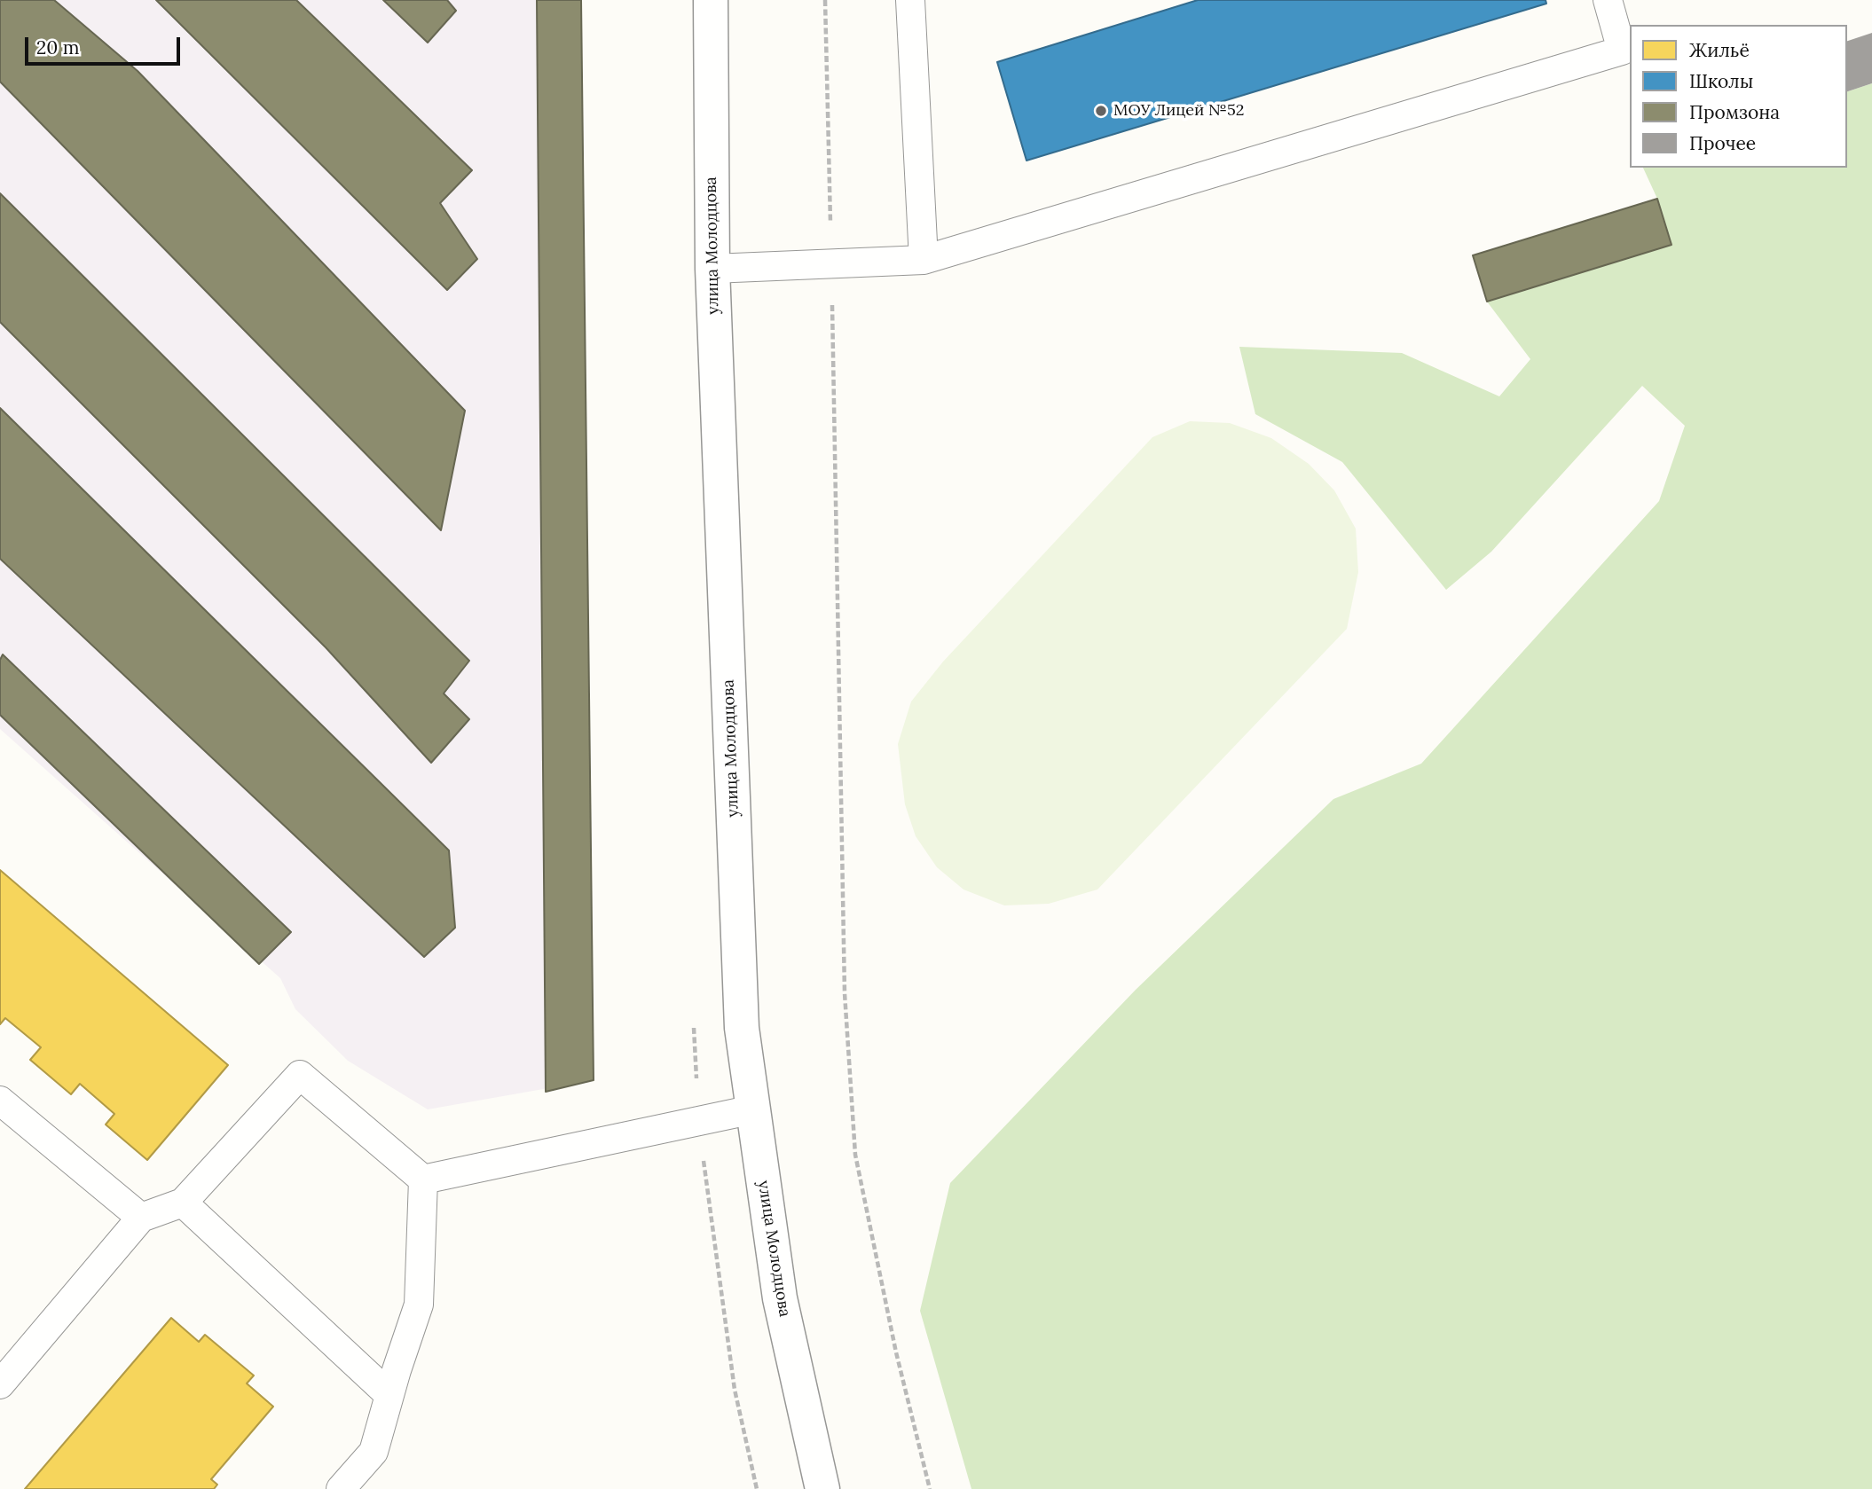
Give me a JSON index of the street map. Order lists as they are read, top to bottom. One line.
{"streets":{"street":["улица Молодцова"]},"places":["МОУ Лицей №52"],"legend":["Жильё","Школы","Промзона","Прочее"],"scale_bar":"20 m"}
